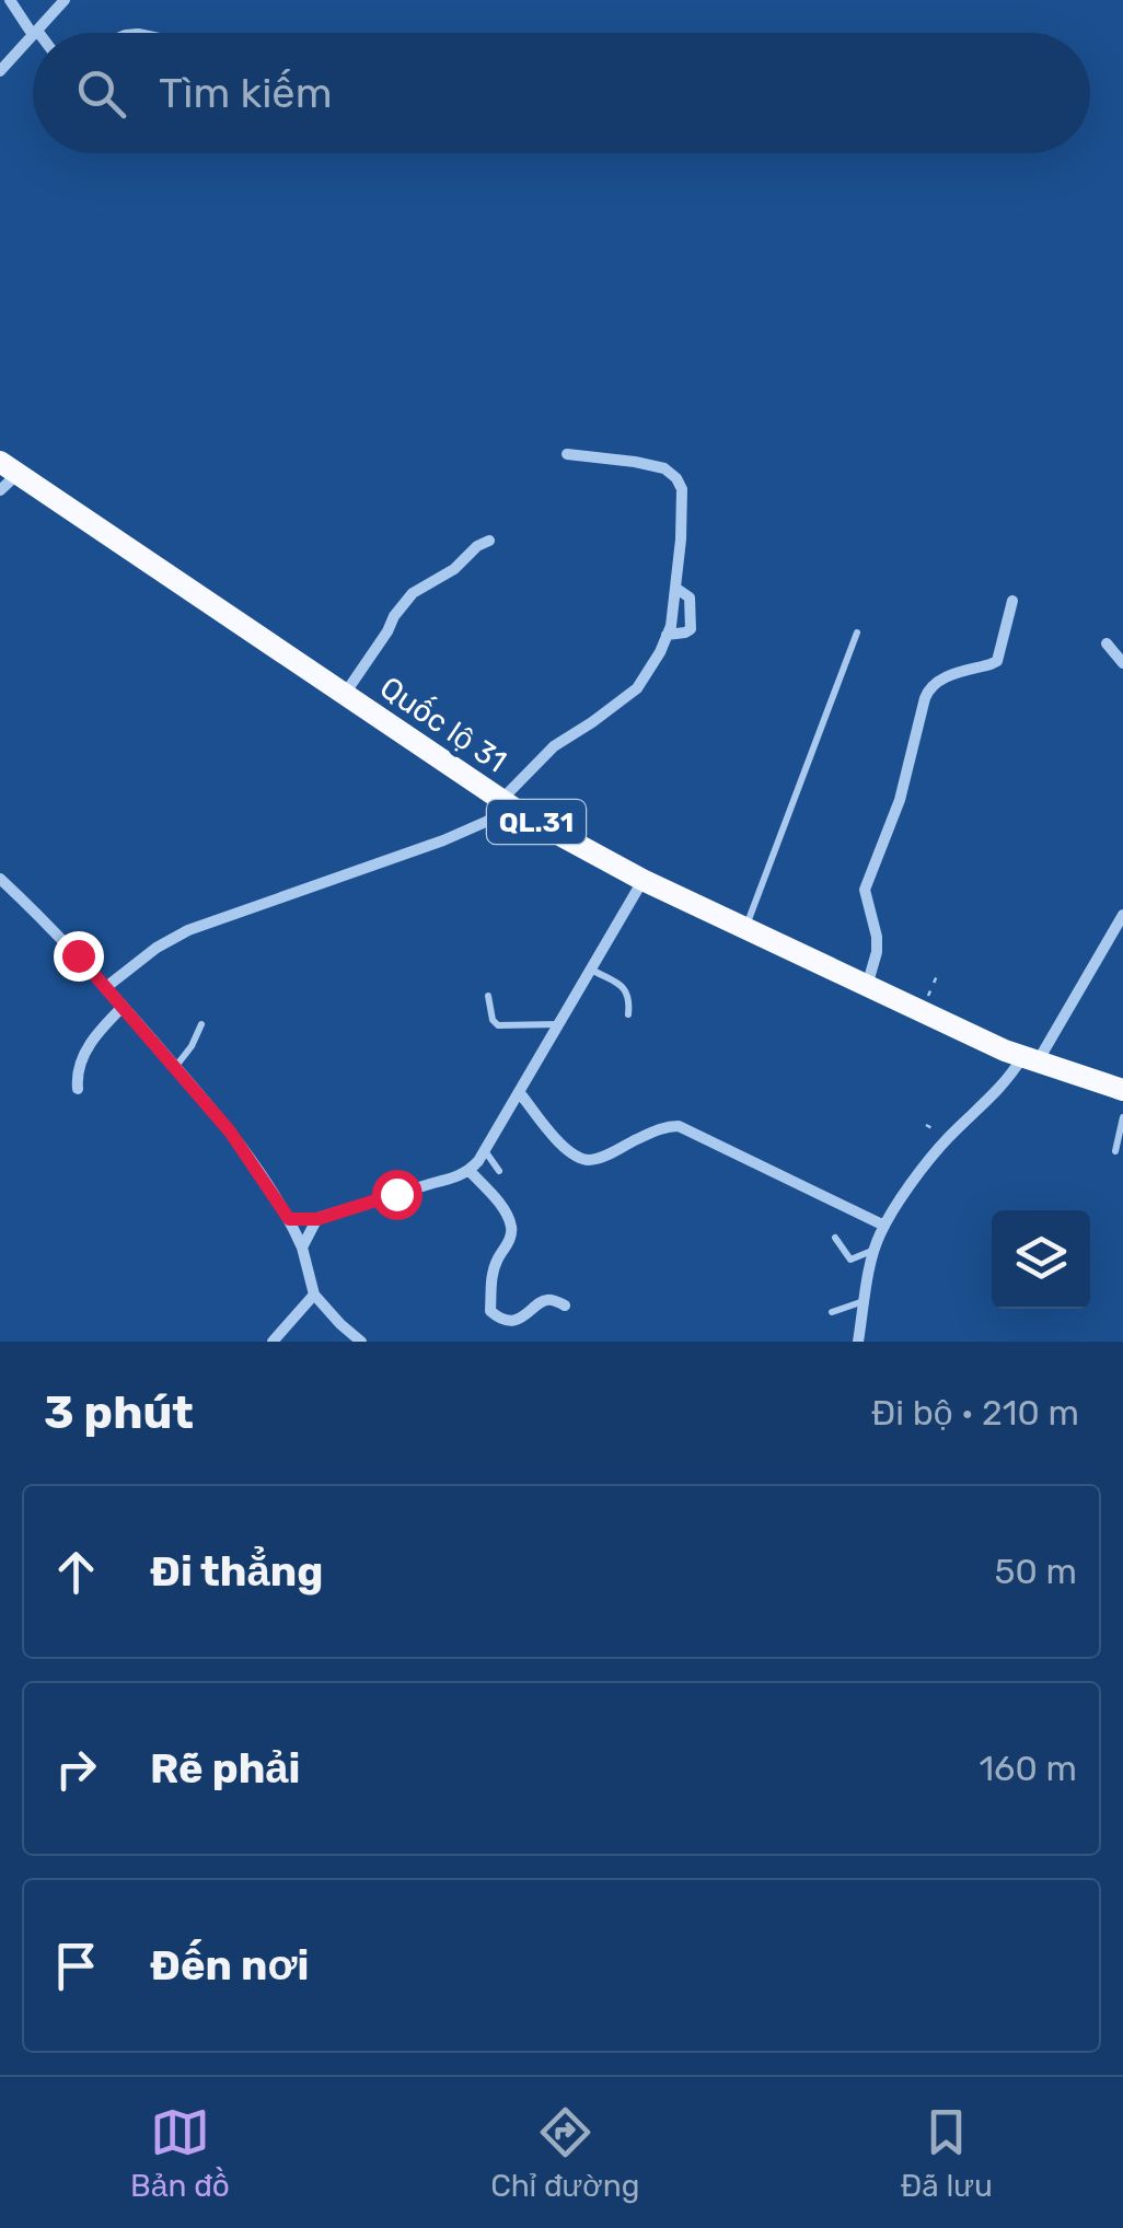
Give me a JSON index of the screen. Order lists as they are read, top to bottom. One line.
{"streets":{"highway":["Quốc lộ 31","QL.31"]},"page":{"search":"Tìm kiếm","heading":["3 phút","Đi bộ · 210 m"],"list":[["Đi thẳng","50 m"],["Rẽ phải","160 m"],"Đến nơi"],"nav":["Bản đồ","Chỉ đường","Đã lưu"]}}
